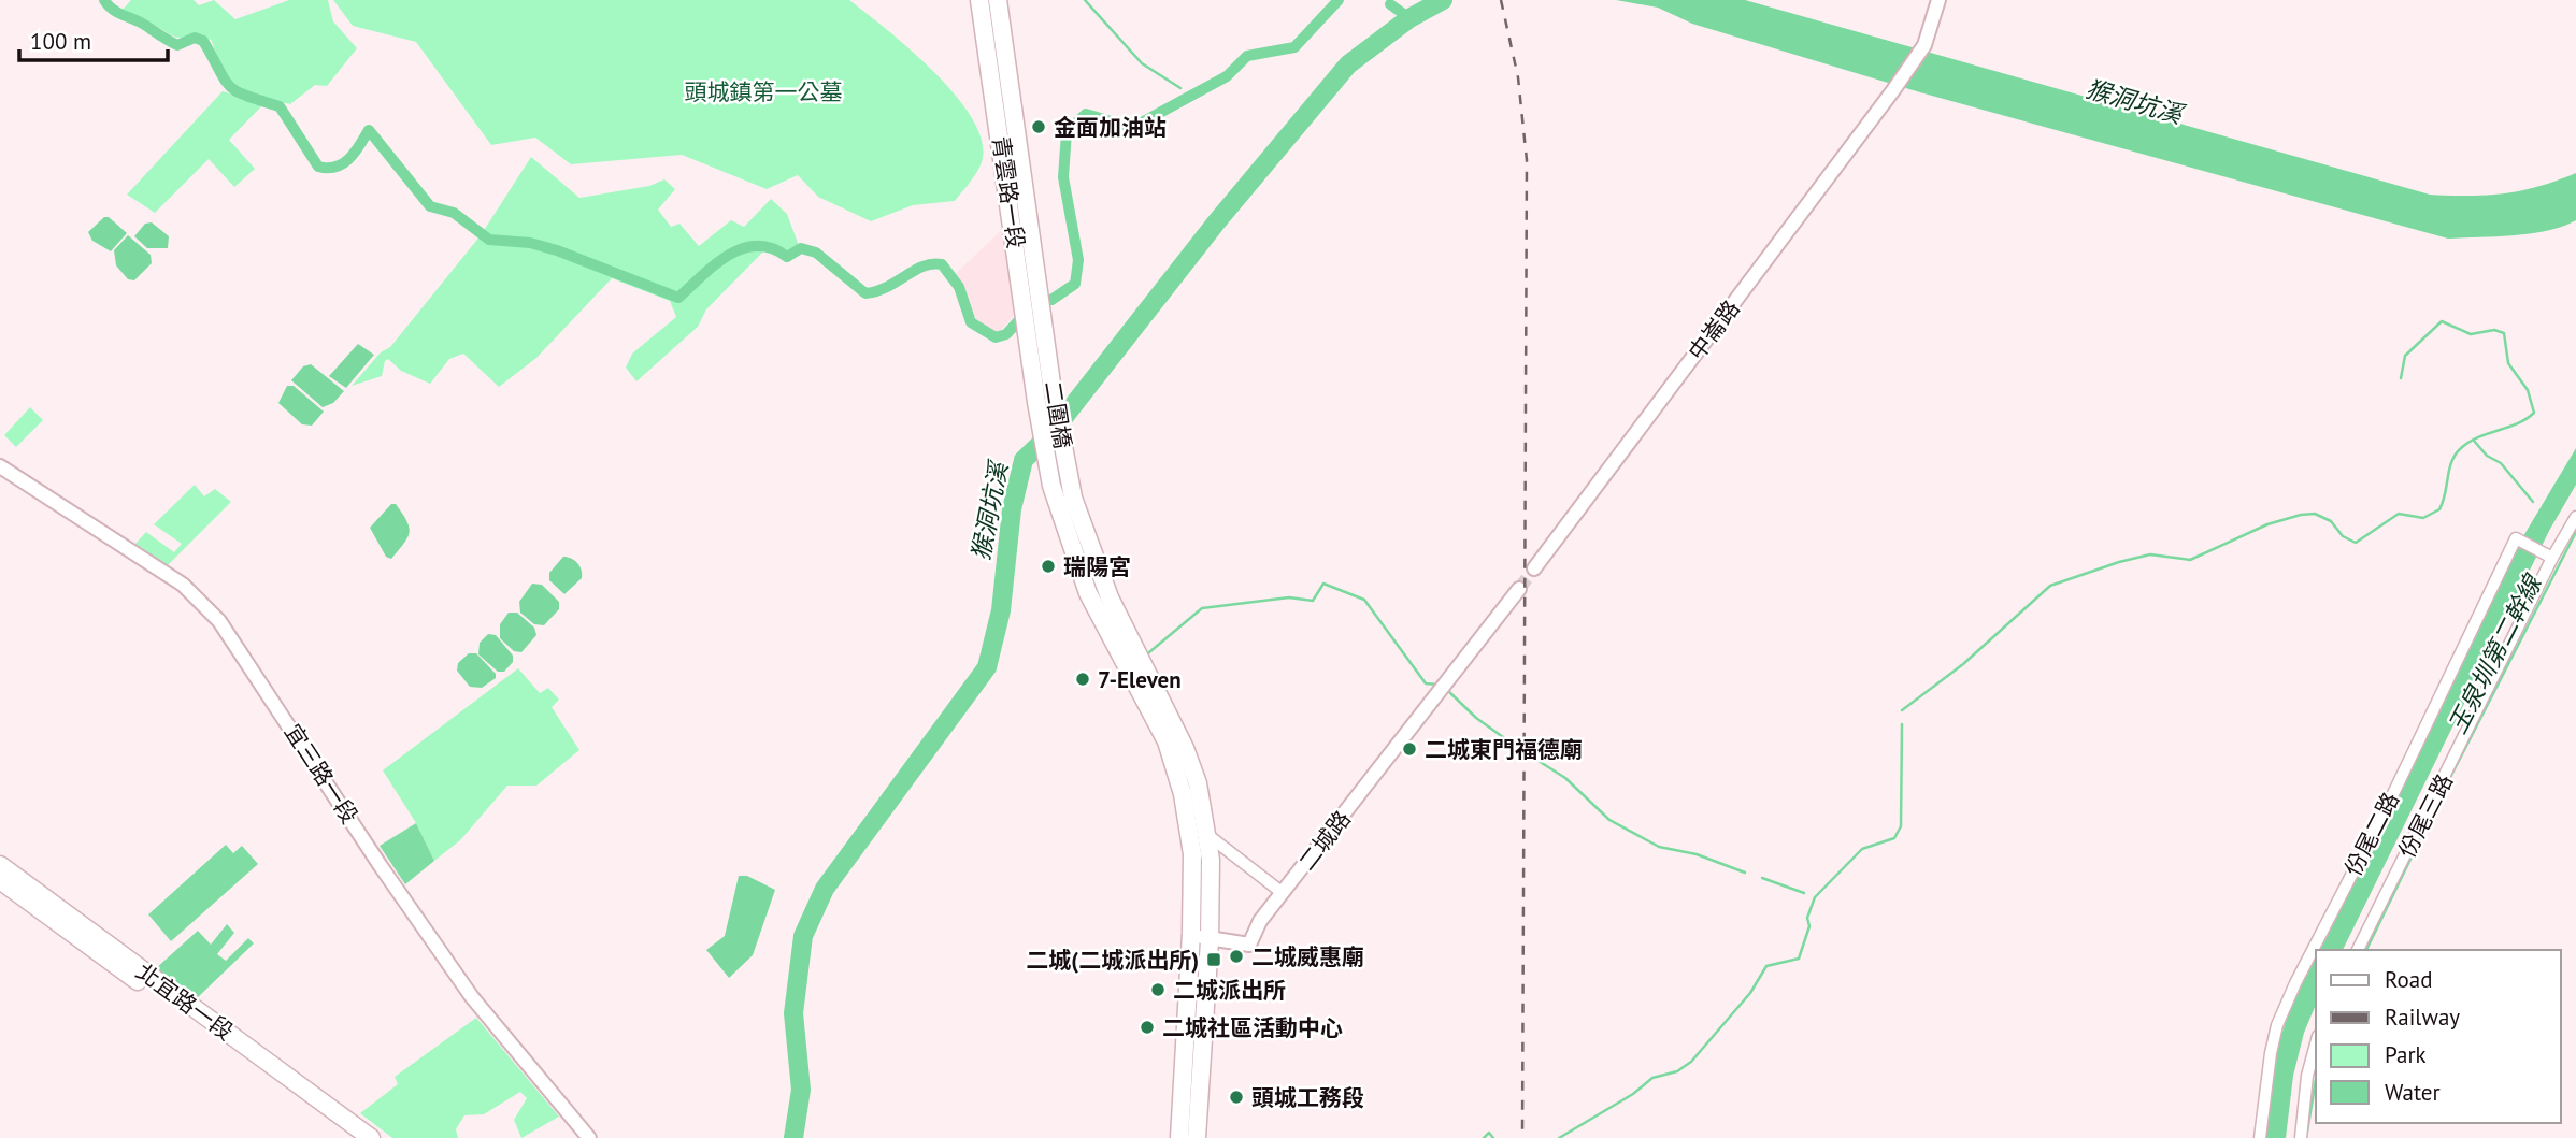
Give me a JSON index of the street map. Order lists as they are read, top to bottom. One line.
{"streets":{"main road":["青雲路一段","二圍橋","北宜路一段"],"street":["中崙路","宜三路一段","份尾三路","份尾二路","二城路"]},"crossings":[["青雲路一段","二圍橋"],["二圍橋","二城路"],["份尾三路","份尾二路"]],"water":["猴洞坑溪","玉泉圳第二幹線"],"parks":["頭城鎮第一公墓"],"places":{"other":["金面加油站","瑞陽宮","7-Eleven","二城東門福德廟","二城威惠廟","二城派出所","二城社區活動中心","頭城工務段"],"transit":["二城(二城派出所)"]},"legend":["Road","Railway","Park","Water"],"scale_bar":"100 m"}
